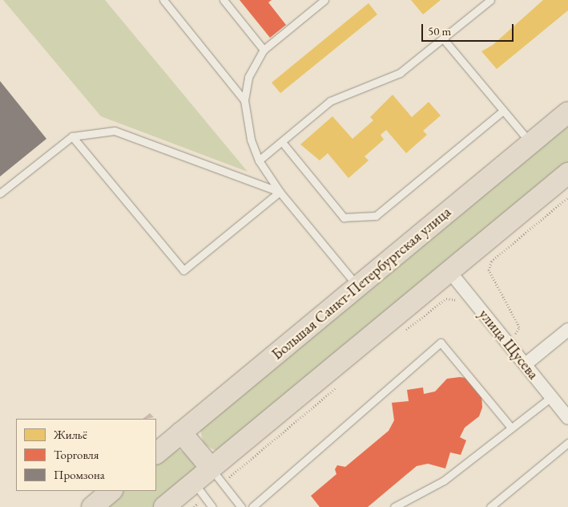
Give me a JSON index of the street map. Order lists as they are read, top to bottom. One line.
{"streets":{"main road":["Большая Санкт-Петербургская улица"],"street":["улица Щусева"]},"legend":["Жильё","Торговля","Промзона"],"scale_bar":"50 m"}
